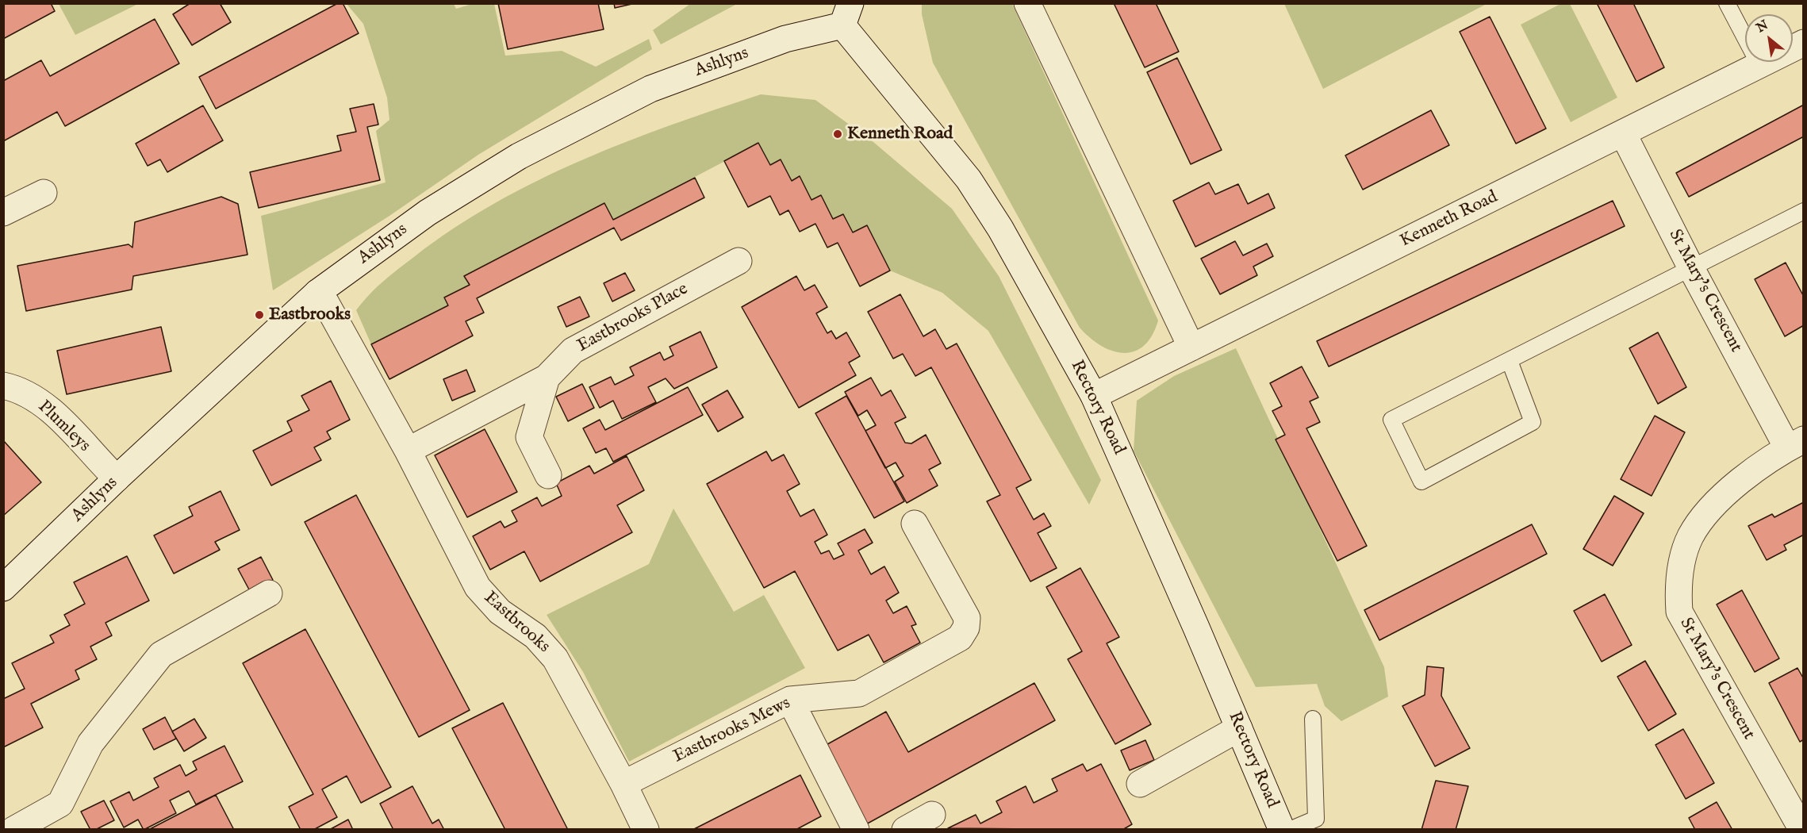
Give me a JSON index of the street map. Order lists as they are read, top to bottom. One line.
{"streets":{"street":["Ashlyns","Kenneth Road","St Mary's Crescent","Eastbrooks Place","Rectory Road","Plumleys","Eastbrooks","Eastbrooks Mews"]},"crossings":[["Ashlyns","Rectory Road"],["Ashlyns","Plumleys"],["Ashlyns","Eastbrooks"],["Kenneth Road","St Mary's Crescent"],["Kenneth Road","Rectory Road"],["Eastbrooks Place","Eastbrooks"],["Eastbrooks","Eastbrooks Mews"]],"places":["Kenneth Road","Eastbrooks"],"north":"top left"}
